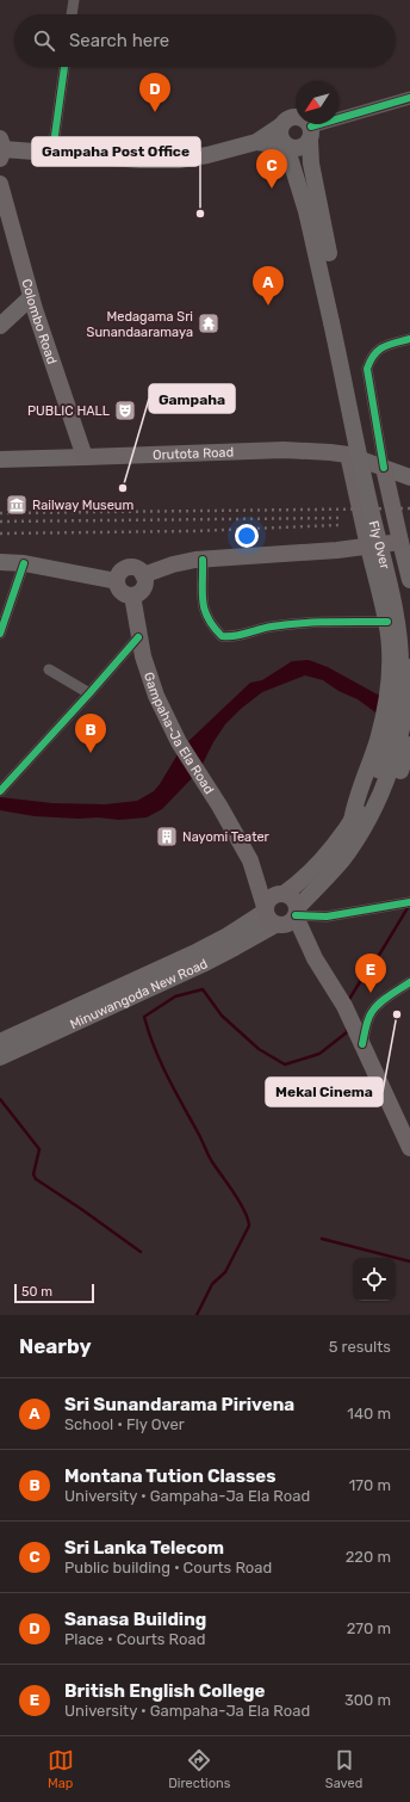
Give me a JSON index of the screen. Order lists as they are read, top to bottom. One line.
{"streets":{"highway":["Colombo Road","Orutota Road","Gampaha-Ja Ela Road"],"main road":["Fly Over","Minuwangoda New Road"]},"crossings":[["Colombo Road","Orutota Road"],["Gampaha-Ja Ela Road","Minuwangoda New Road"]],"places":{"other":["Gampaha Post Office","Gampaha","Mekal Cinema"],"temple":["Medagama Sri Sunandaaramaya"],"theatre":["PUBLIC HALL"],"museum":["Railway Museum"],"building":["Nayomi Teater"]},"scale_bar":"50 m","north":"bottom left","page":{"search":"Search here","pins":["D","C","A","B","E"],"scale":"50 m","heading":["Nearby","5 results"],"list":[{"mark":"A","name":"Sri Sunandarama Pirivena","note":"School · Fly Over","value":"140 m"},{"mark":"B","name":"Montana Tution Classes","note":"University · Gampaha-Ja Ela Road","value":"170 m"},{"mark":"C","name":"Sri Lanka Telecom","note":"Public building · Courts Road","value":"220 m"},{"mark":"D","name":"Sanasa Building","note":"Place · Courts Road","value":"270 m"},{"mark":"E","name":"British English College","note":"University · Gampaha-Ja Ela Road","value":"300 m"}],"nav":["Map","Directions","Saved"]}}
